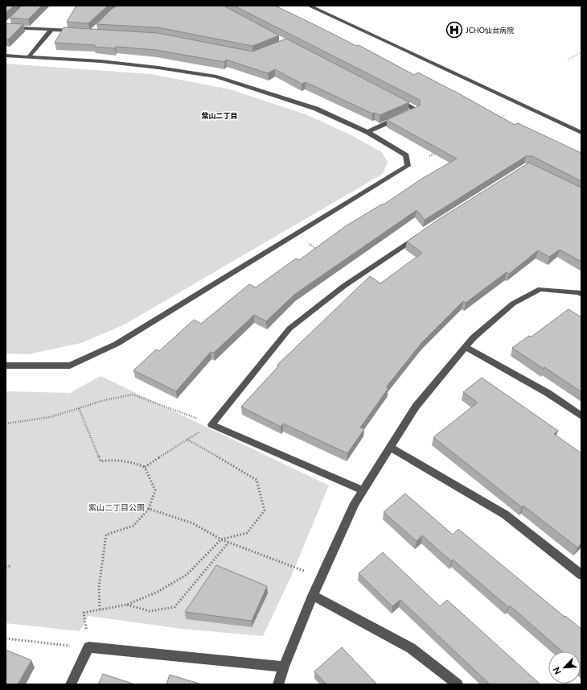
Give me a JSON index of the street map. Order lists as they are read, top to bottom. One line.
{"districts":["紫山二丁目"],"parks":["紫山二丁目公園"],"places":{"hospital":["JCHO仙台病院"]},"north":"bottom left"}
